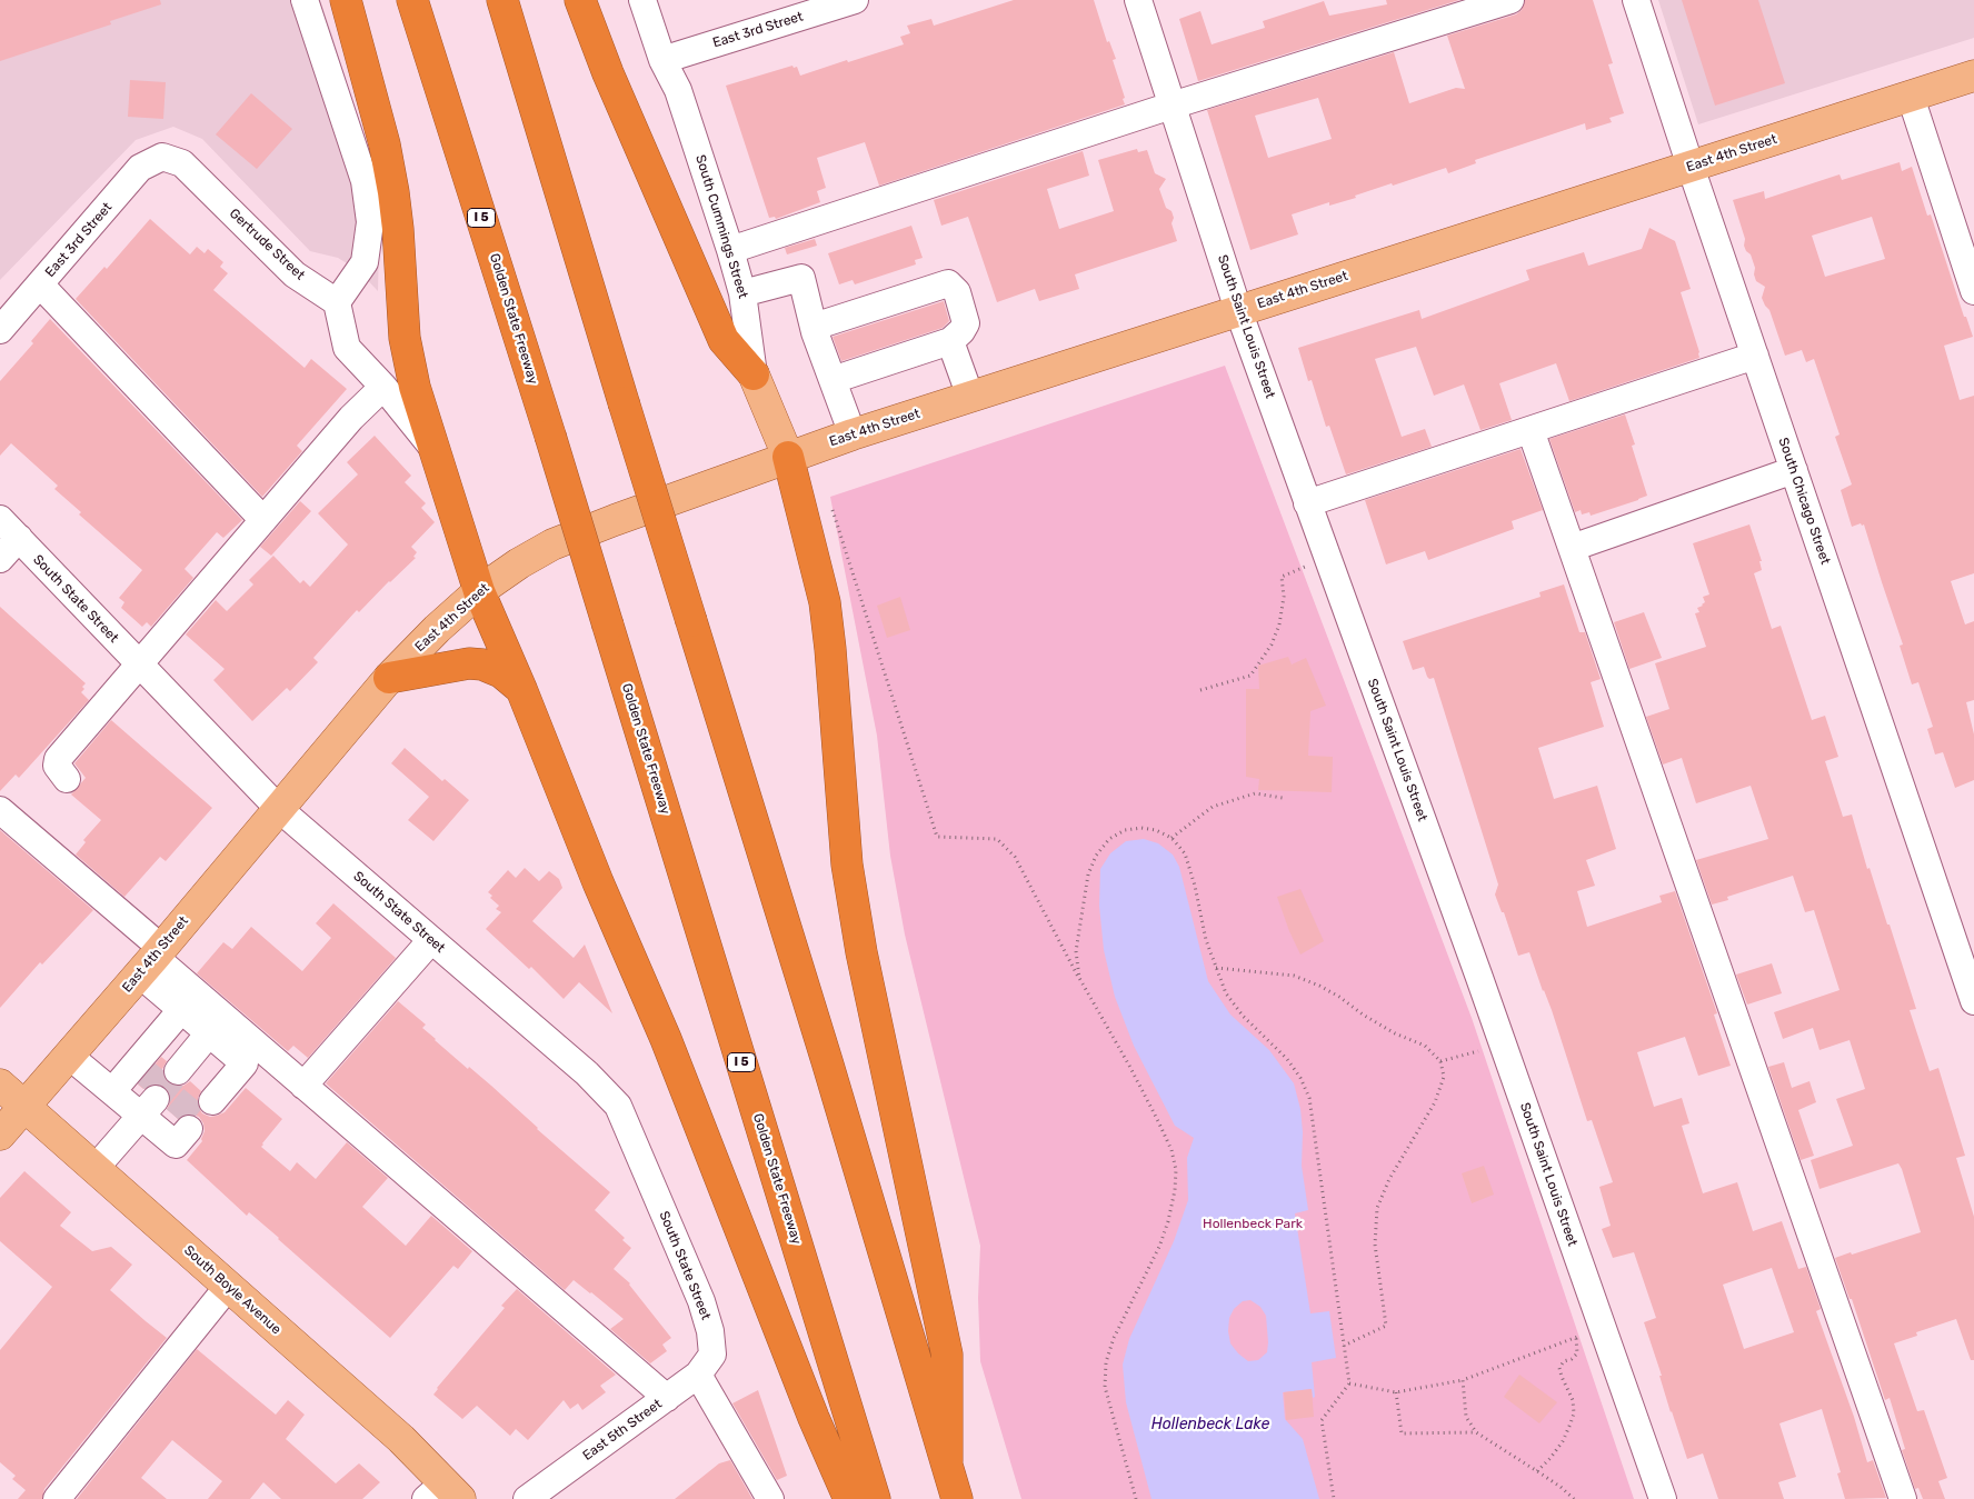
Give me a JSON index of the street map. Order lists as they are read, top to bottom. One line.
{"streets":{"highway":["I 5","Golden State Freeway"],"main road":["East 4th Street","South Cummings Street","South Boyle Avenue"],"street":["East 3rd Street","Gertrude Street","South Saint Louis Street","South Chicago Street","South State Street","East 5th Street"]},"crossings":[["East 3rd Street","South Cummings Street"],["East 3rd Street","Gertrude Street"],["East 4th Street","South Cummings Street"],["East 4th Street","South Saint Louis Street"],["East 4th Street","South Chicago Street"],["East 4th Street","South State Street"],["East 4th Street","South Boyle Avenue"],["South State Street","East 5th Street"]],"water":["Hollenbeck Lake"],"parks":["Hollenbeck Park"]}
